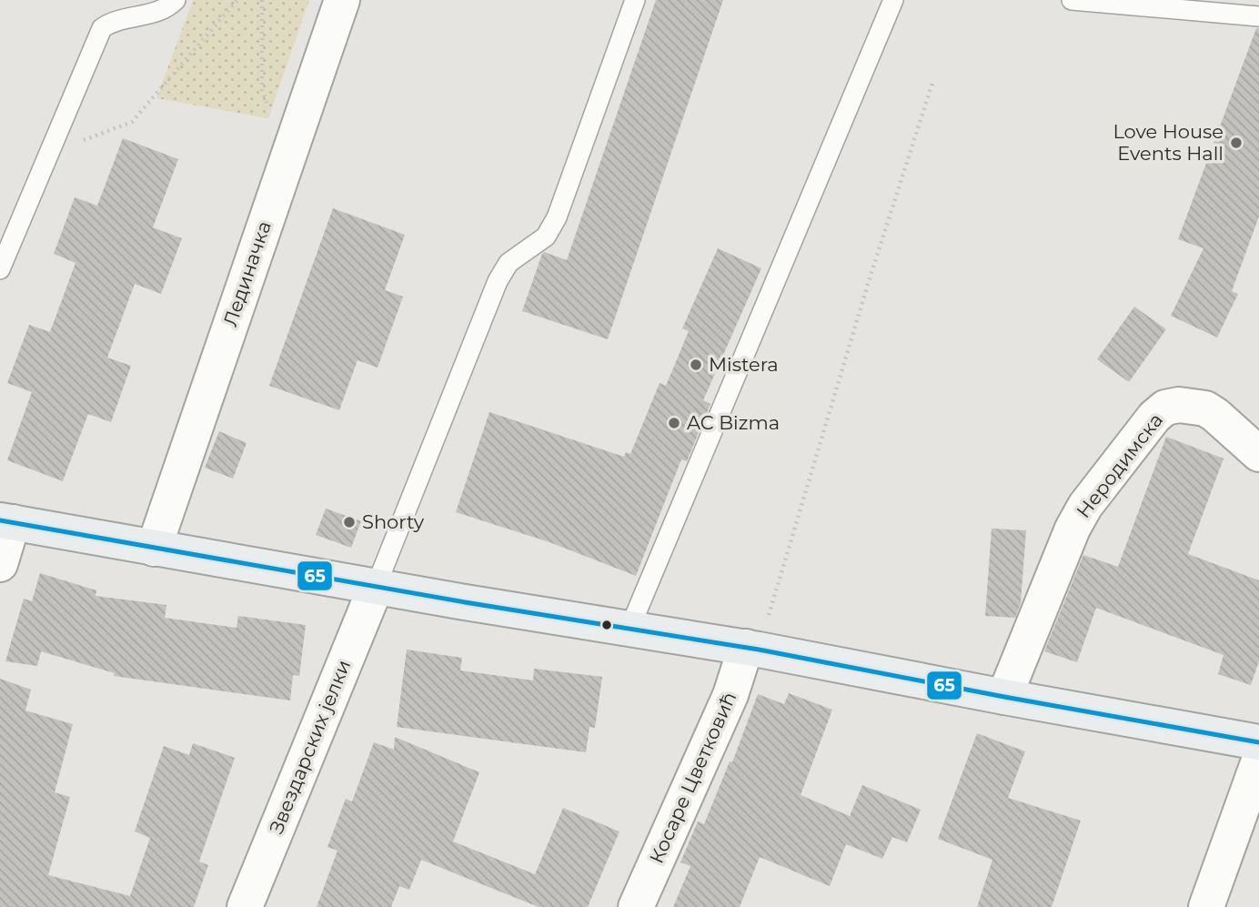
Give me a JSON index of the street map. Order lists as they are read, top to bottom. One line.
{"streets":{"street":["Лединачка","Неродимска","Звездарских јелки","Косаре Цветковић"]},"places":["Love House Events Hall","Mistera","AC Bizma","Shorty"],"lines":["transit line 65"]}
